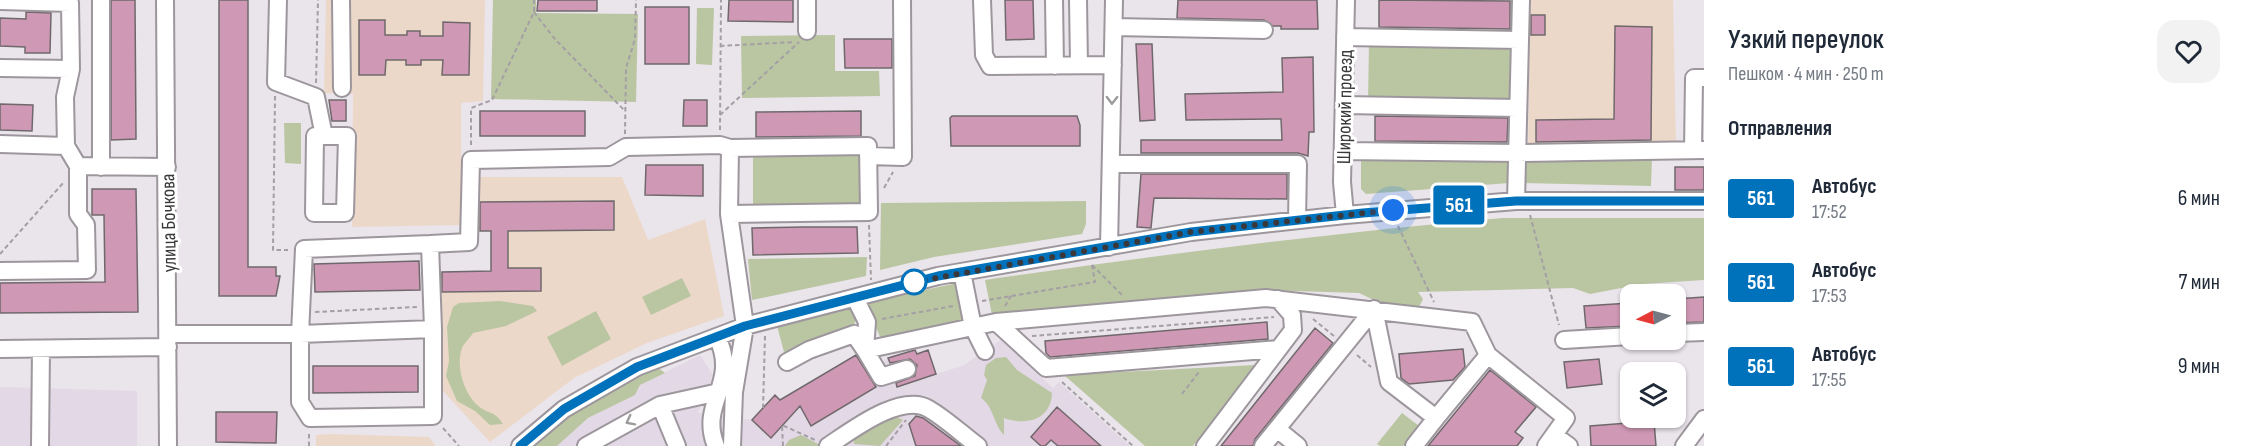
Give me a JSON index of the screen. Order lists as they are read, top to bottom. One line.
{"streets":{"street":["Широкий проезд","улица Бочкова"]},"lines":["bus line 561"],"north":"left","page":{"on_map":"561","heading":[["Узкий переулок","Пешком · 4 мин · 250 m"],"Отправления"],"list":[{"mark":"561","name":"Автобус","note":"17:52","value":"6 мин"},{"mark":"561","name":"Автобус","note":"17:53","value":"7 мин"},{"mark":"561","name":"Автобус","note":"17:55","value":"9 мин"}]}}
